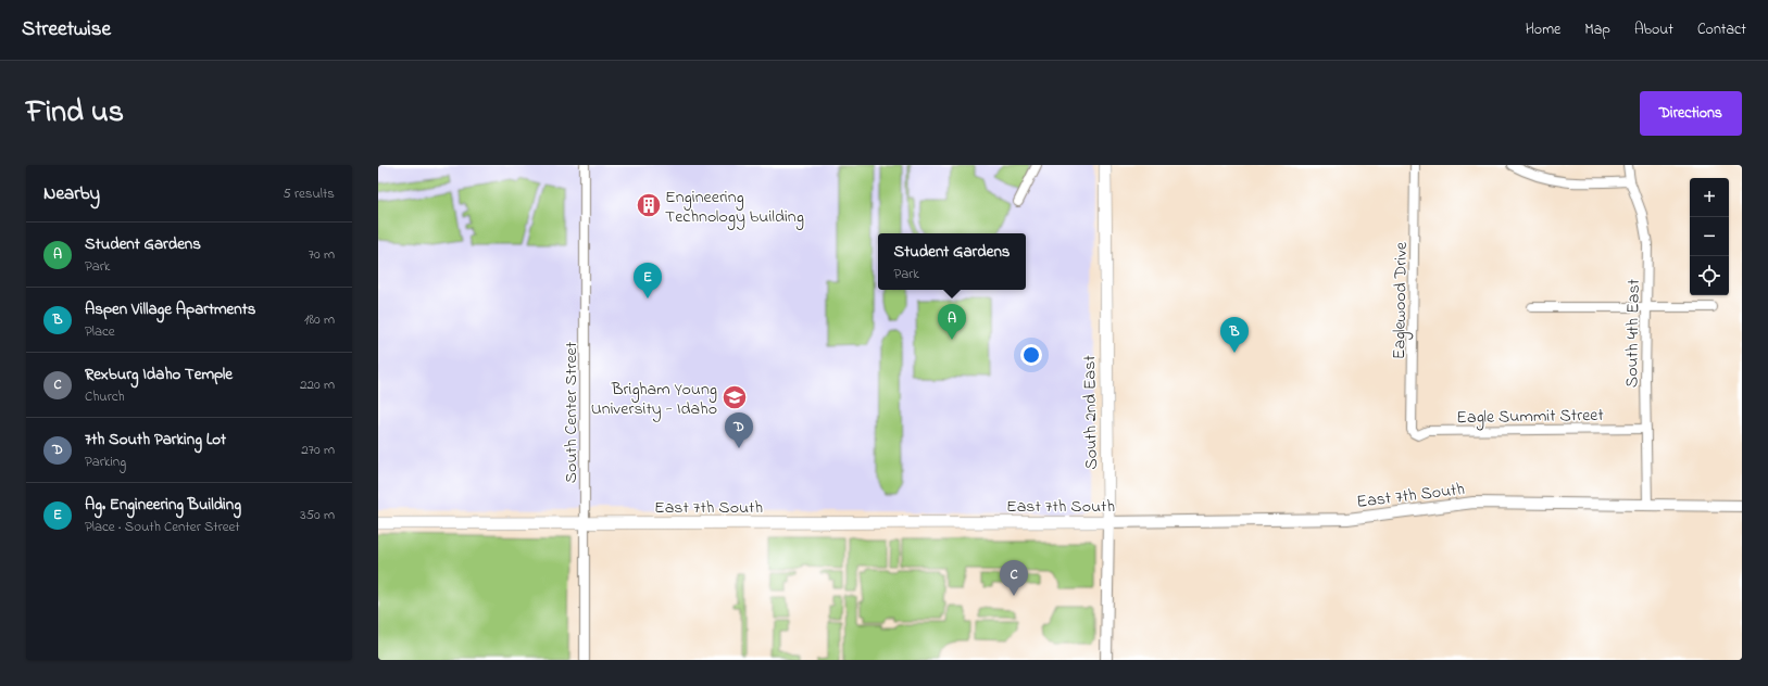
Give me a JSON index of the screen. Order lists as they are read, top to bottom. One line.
{"streets":{"main road":["South 2nd East","East 7th South"],"street":["Eaglewood Drive","South 4th East","South Center Street","Eagle Summit Street"]},"crossings":[["Eaglewood Drive","Eagle Summit Street"],["South 4th East","Eagle Summit Street"],["South 4th East","East 7th South"],["South Center Street","East 7th South"],["South 2nd East","East 7th South"]],"places":{"building":["Engineering Technology building"],"school or university":["Brigham Young University - Idaho"]},"page":{"header":"Streetwise","nav":["Home","Map","About","Contact"],"title":"Find us","buttons":"Directions","heading":["Nearby","5 results"],"map_buttons":["+","−"],"list":[{"mark":"A","name":"Student Gardens","note":"Park","value":"70 m"},{"mark":"B","name":"Aspen Village Apartments","note":"Place","value":"180 m"},{"mark":"C","name":"Rexburg Idaho Temple","note":"Church","value":"220 m"},{"mark":"D","name":"7th South Parking Lot","note":"Parking","value":"270 m"},{"mark":"E","name":"Ag. Engineering Building","note":"Place · South Center Street","value":"350 m"}],"popup":["Student Gardens","Park"],"pins":["E","A","B","D","C"]}}
